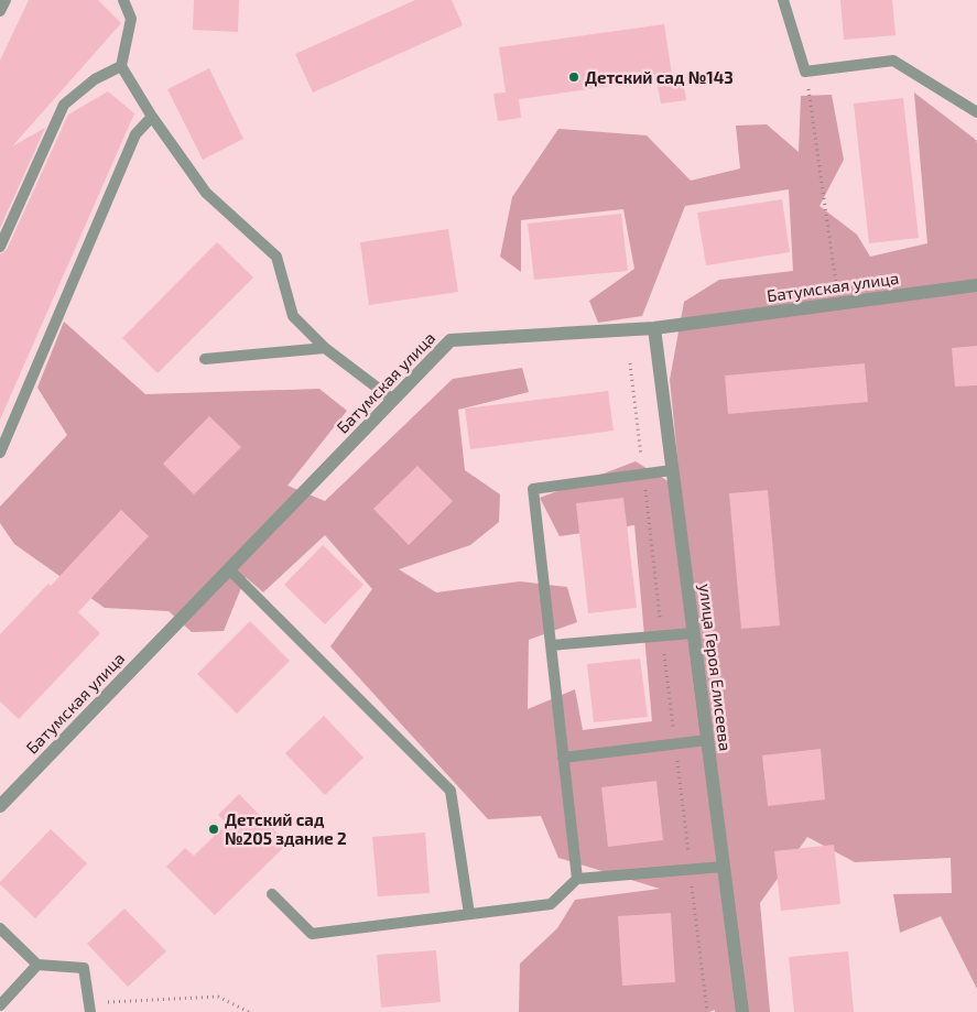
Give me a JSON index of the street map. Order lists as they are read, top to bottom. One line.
{"streets":{"street":["Батумская улица","улица Героя Елисеева"]},"crossings":[["Батумская улица","улица Героя Елисеева"]],"places":["Детский сад №143","Детский сад №205 здание 2"]}
